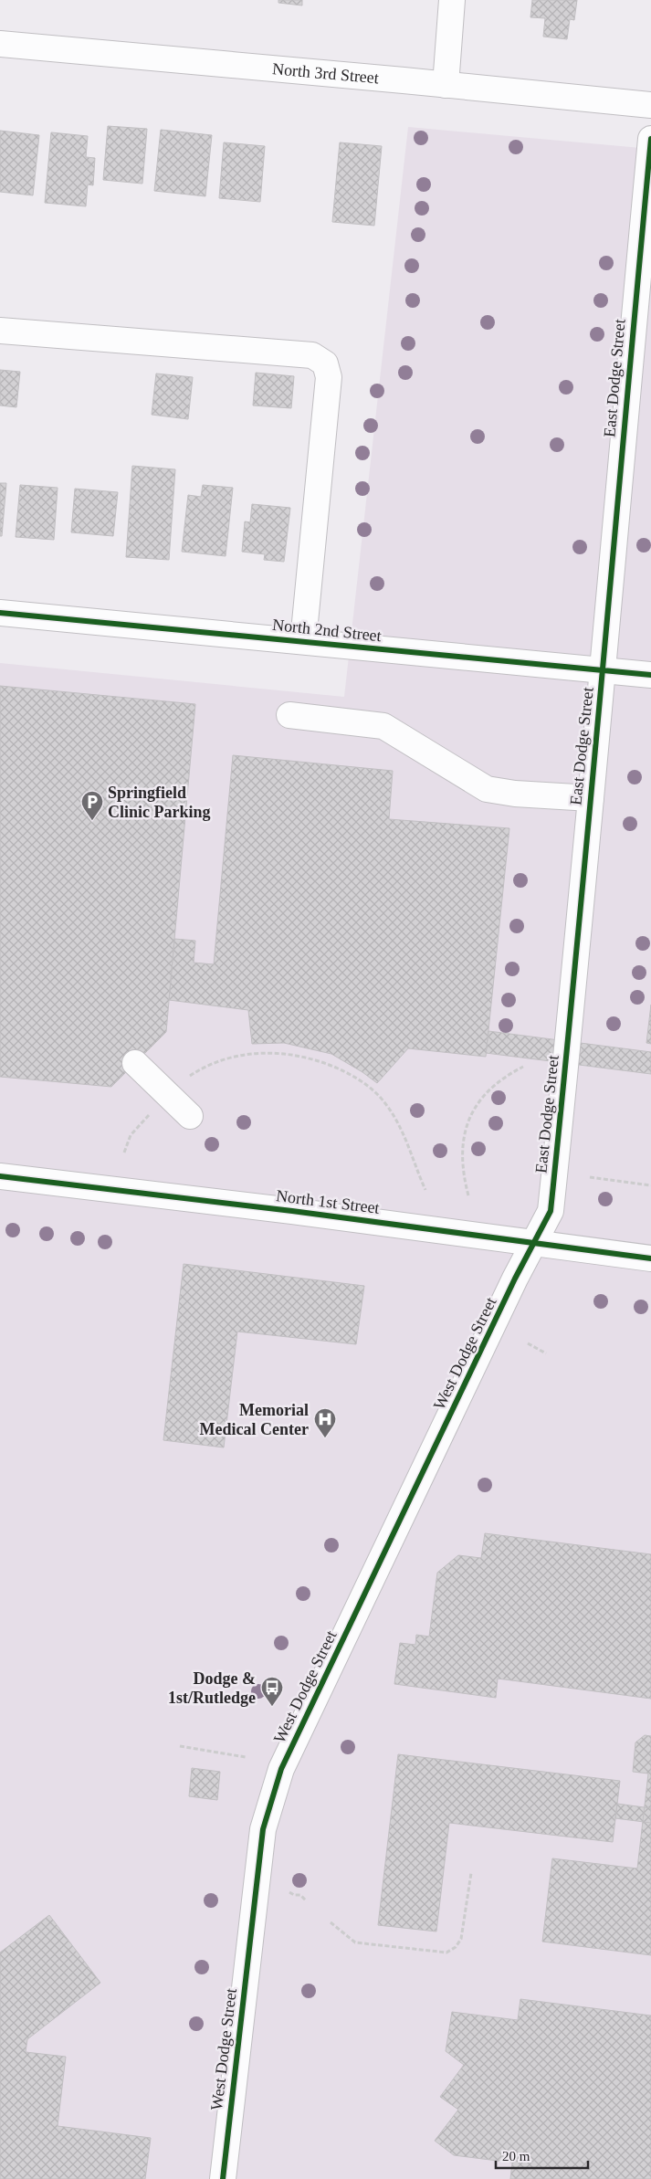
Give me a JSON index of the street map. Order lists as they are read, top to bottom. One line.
{"streets":{"street":["North 3rd Street","East Dodge Street","North 2nd Street","North 1st Street","West Dodge Street"]},"crossings":[["East Dodge Street","North 2nd Street"],["East Dodge Street","North 1st Street"],["East Dodge Street","West Dodge Street"],["North 1st Street","West Dodge Street"]],"places":{"parking":["Springfield Clinic Parking"],"hospital":["Memorial Medical Center"],"bus stop":["Dodge & 1st/Rutledge"]},"scale_bar":"20 m"}
